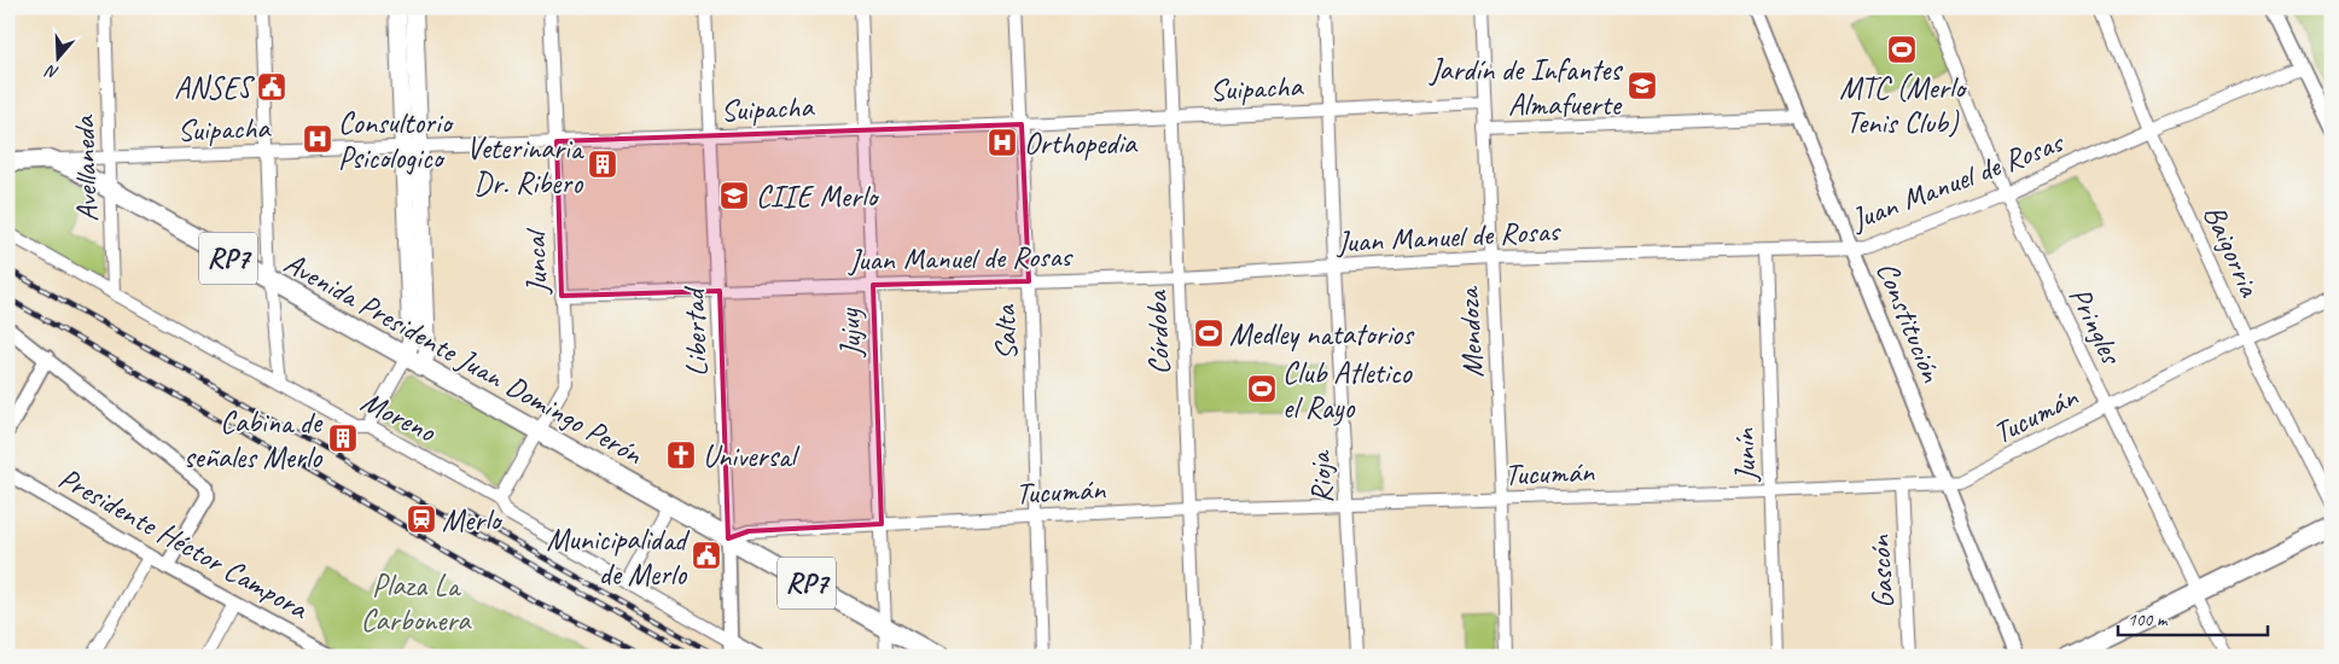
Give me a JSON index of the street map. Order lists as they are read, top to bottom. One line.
{"streets":{"main road":["RP7","Avenida Presidente Juan Domingo Perón"],"street":["Suipacha","Avellaneda","Juan Manuel de Rosas","Baigorria","Juncal","Constitución","Pringles","Libertad","Jujuy","Salta","Córdoba","Mendoza","Tucumán","Moreno","Junín","Rioja","Presidente Héctor Campora","Gascón"]},"crossings":[["Suipacha","Avellaneda"],["Suipacha","Juncal"],["Suipacha","Libertad"],["Suipacha","Jujuy"],["Suipacha","Salta"],["Suipacha","Córdoba"],["Suipacha","Mendoza"],["Suipacha","Avenida Presidente Juan Domingo Perón"],["Suipacha","Rioja"],["Avellaneda","Avenida Presidente Juan Domingo Perón"],["Avellaneda","Moreno"],["Juan Manuel de Rosas","Baigorria"],["Juan Manuel de Rosas","Juncal"],["Juan Manuel de Rosas","Constitución"],["Juan Manuel de Rosas","Pringles"],["Juan Manuel de Rosas","Libertad"],["Juan Manuel de Rosas","Jujuy"],["Juan Manuel de Rosas","Salta"],["Juan Manuel de Rosas","Córdoba"],["Juan Manuel de Rosas","Mendoza"],["Juan Manuel de Rosas","Junín"],["Juan Manuel de Rosas","Rioja"],["Baigorria","Tucumán"],["RP7","Libertad"],["RP7","Jujuy"],["RP7","Avenida Presidente Juan Domingo Perón"],["RP7","Tucumán"],["Juncal","Avenida Presidente Juan Domingo Perón"],["Juncal","Moreno"],["Constitución","Tucumán"],["Pringles","Tucumán"],["Libertad","Avenida Presidente Juan Domingo Perón"],["Libertad","Tucumán"],["Libertad","Moreno"],["Jujuy","Tucumán"],["Salta","Tucumán"],["Córdoba","Tucumán"],["Mendoza","Tucumán"],["Avenida Presidente Juan Domingo Perón","Tucumán"],["Tucumán","Junín"],["Tucumán","Rioja"],["Tucumán","Gascón"]],"parks":["Plaza La Carbonera"],"places":{"sports":["MTC (Merlo Tenis Club)","Medley natatorios","Club Atletico el Rayo"],"school or university":["Jardín de Infantes Almafuerte","CIIE Merlo"],"public building":["ANSES","Municipalidad de Merlo"],"hospital":["Consultorio Psicologico","Orthopedia"],"building":["Veterinaria Dr. Ribero","Cabina de señales Merlo"],"church":["Universal"],"station":["Merlo"]},"scale_bar":"100 m","north":"bottom"}
